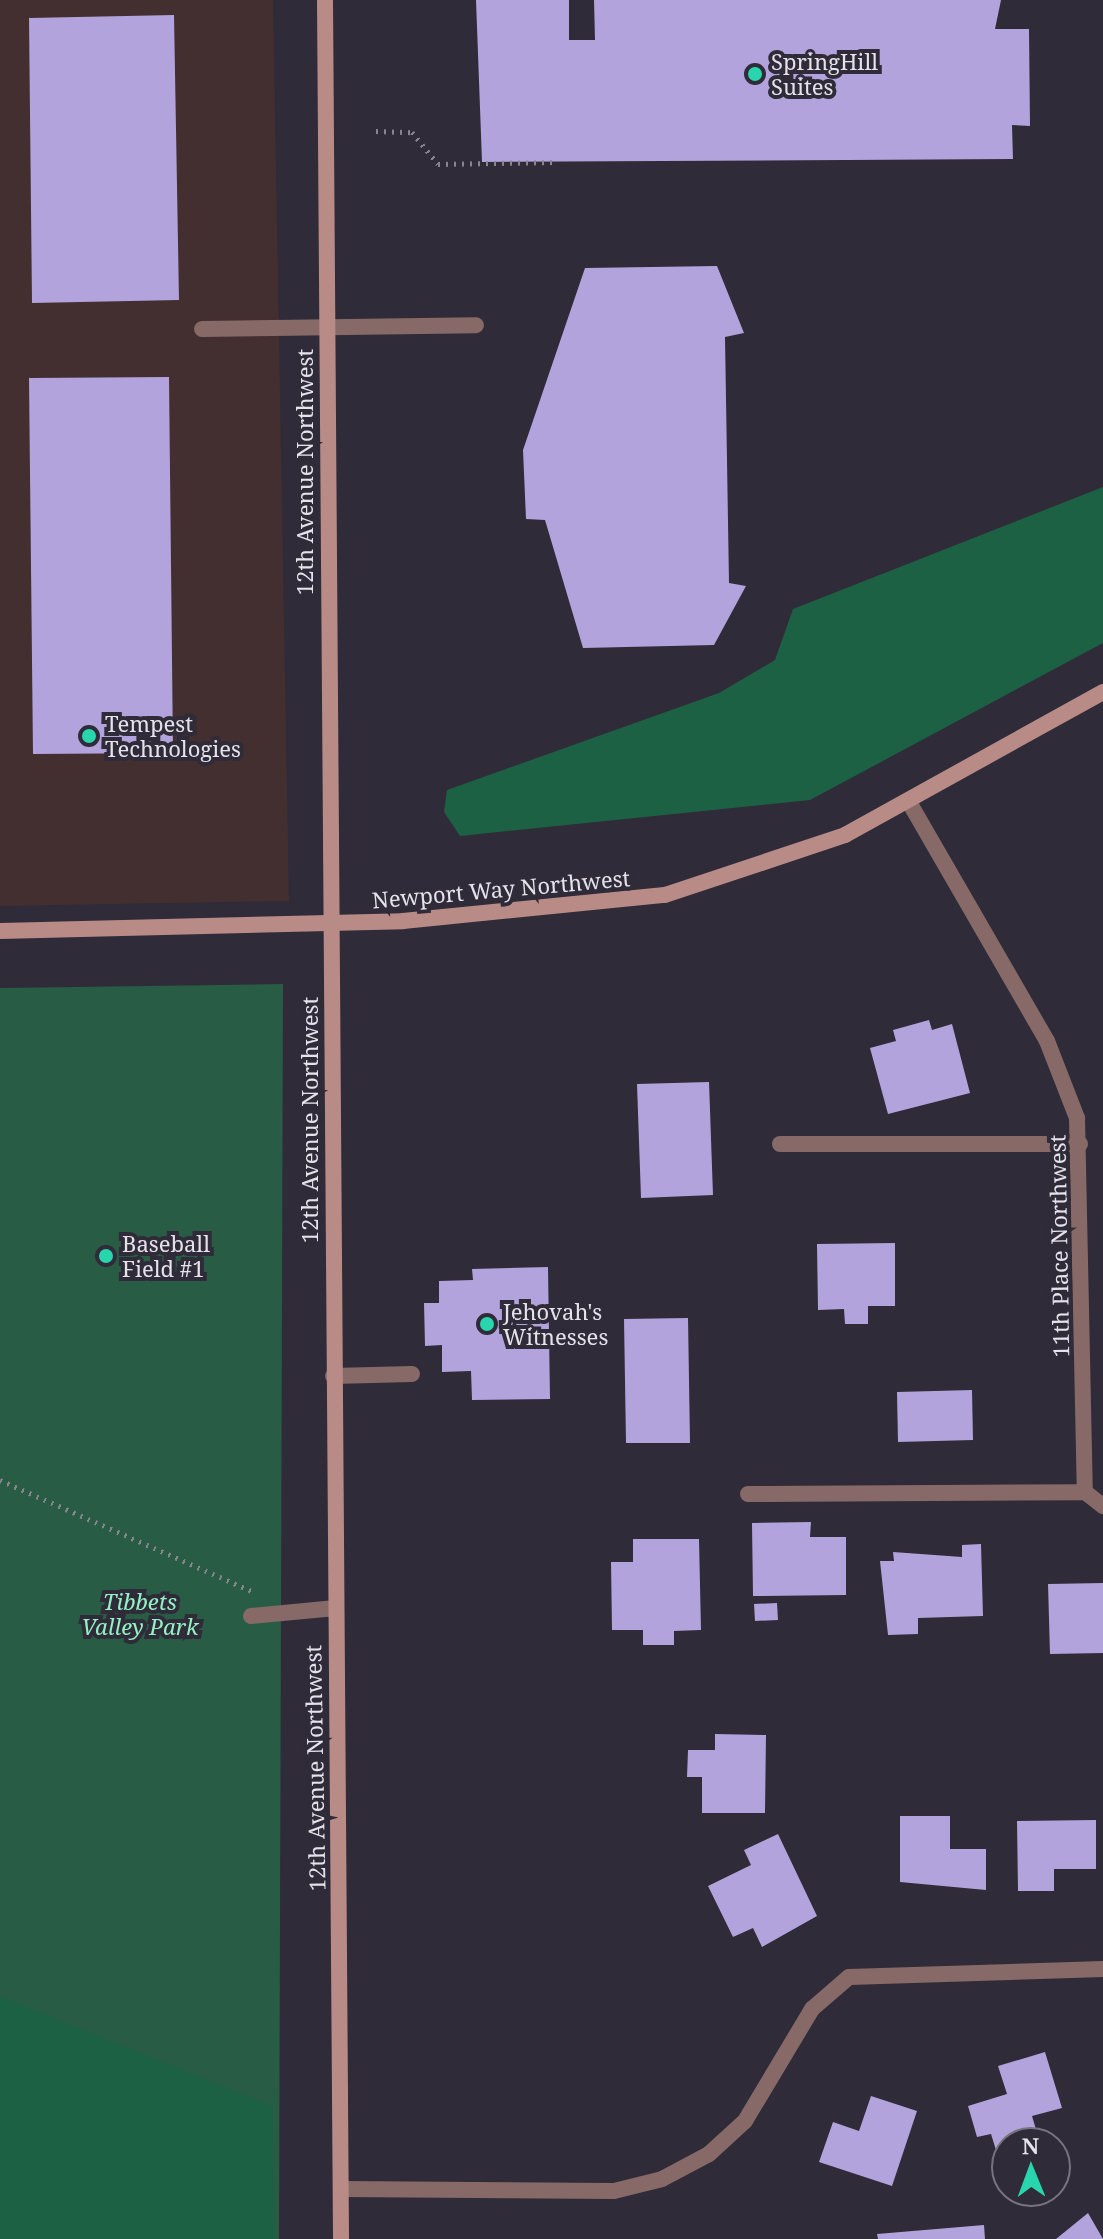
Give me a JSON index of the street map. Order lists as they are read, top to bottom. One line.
{"streets":{"street":["12th Avenue Northwest","Newport Way Northwest","11th Place Northwest"]},"crossings":[["12th Avenue Northwest","Newport Way Northwest"],["Newport Way Northwest","11th Place Northwest"]],"parks":["Tibbets Valley Park"],"places":["SpringHill Suites","Tempest Technologies","Baseball Field #1","Jehovah's Witnesses"],"north":"top"}
